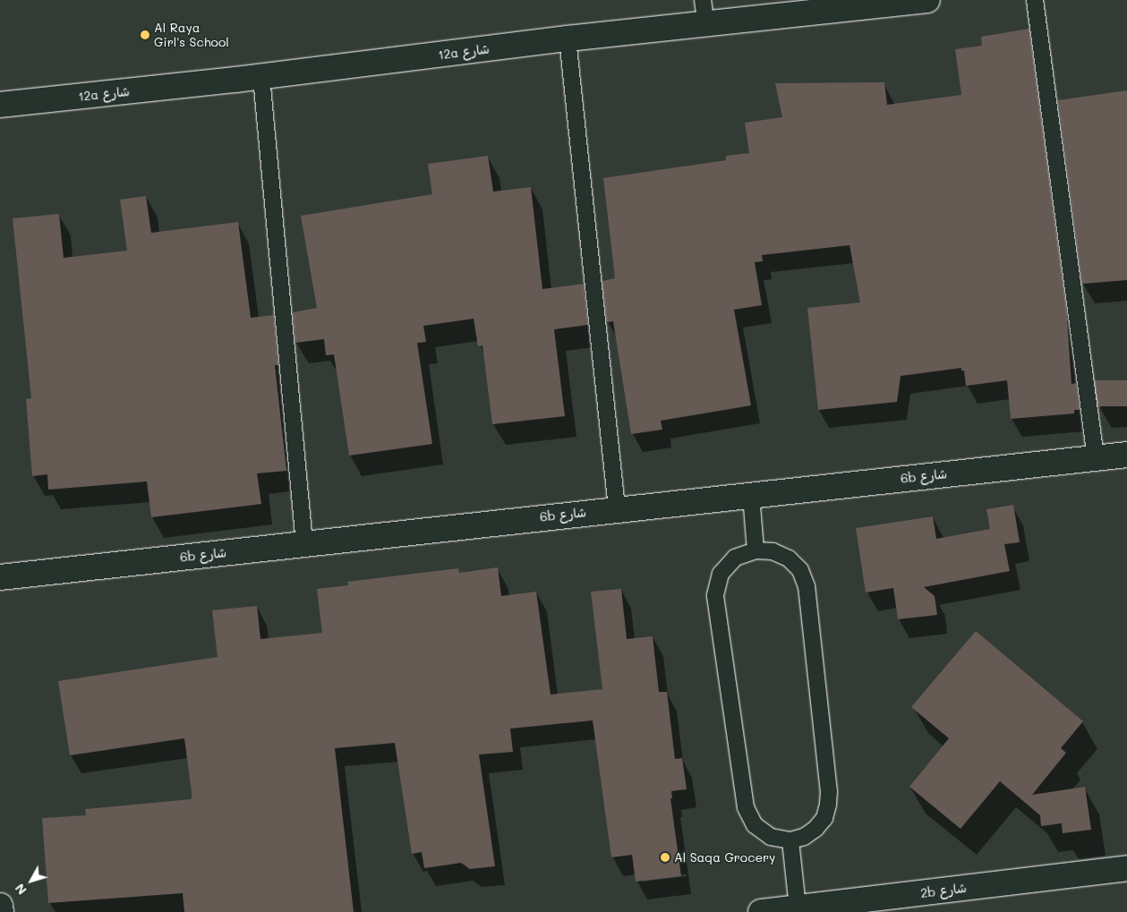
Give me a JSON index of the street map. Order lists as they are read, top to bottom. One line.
{"streets":{"street":["12a شارع","6b شارع","2b شارع"]},"places":["Al Raya Girl's School","Al Saqa Grocery"],"north":"bottom left"}
